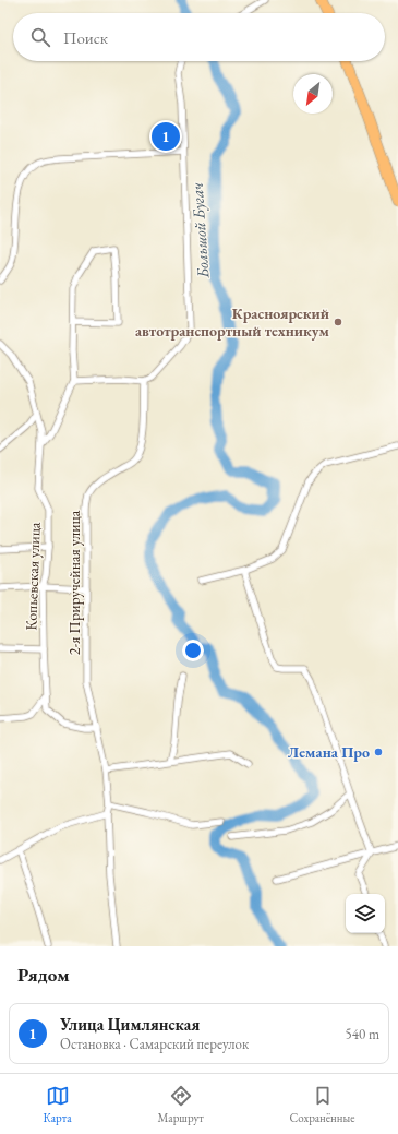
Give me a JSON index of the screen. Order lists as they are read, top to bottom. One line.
{"streets":{"street":["Копьевская улица","2-я Приручейная улица"]},"crossings":[["Копьевская улица","2-я Приручейная улица"]],"water":["Большой Бугач"],"places":["Красноярский автотранспортный техникум","Лемана Про"],"north":"bottom left","page":{"search":"Поиск","pins":"1","heading":"Рядом","list":[{"mark":"1","name":"Улица Цимлянская","note":"Остановка · Самарский переулок","value":"540 m"}],"nav":["Карта","Маршрут","Сохранённые"]}}
